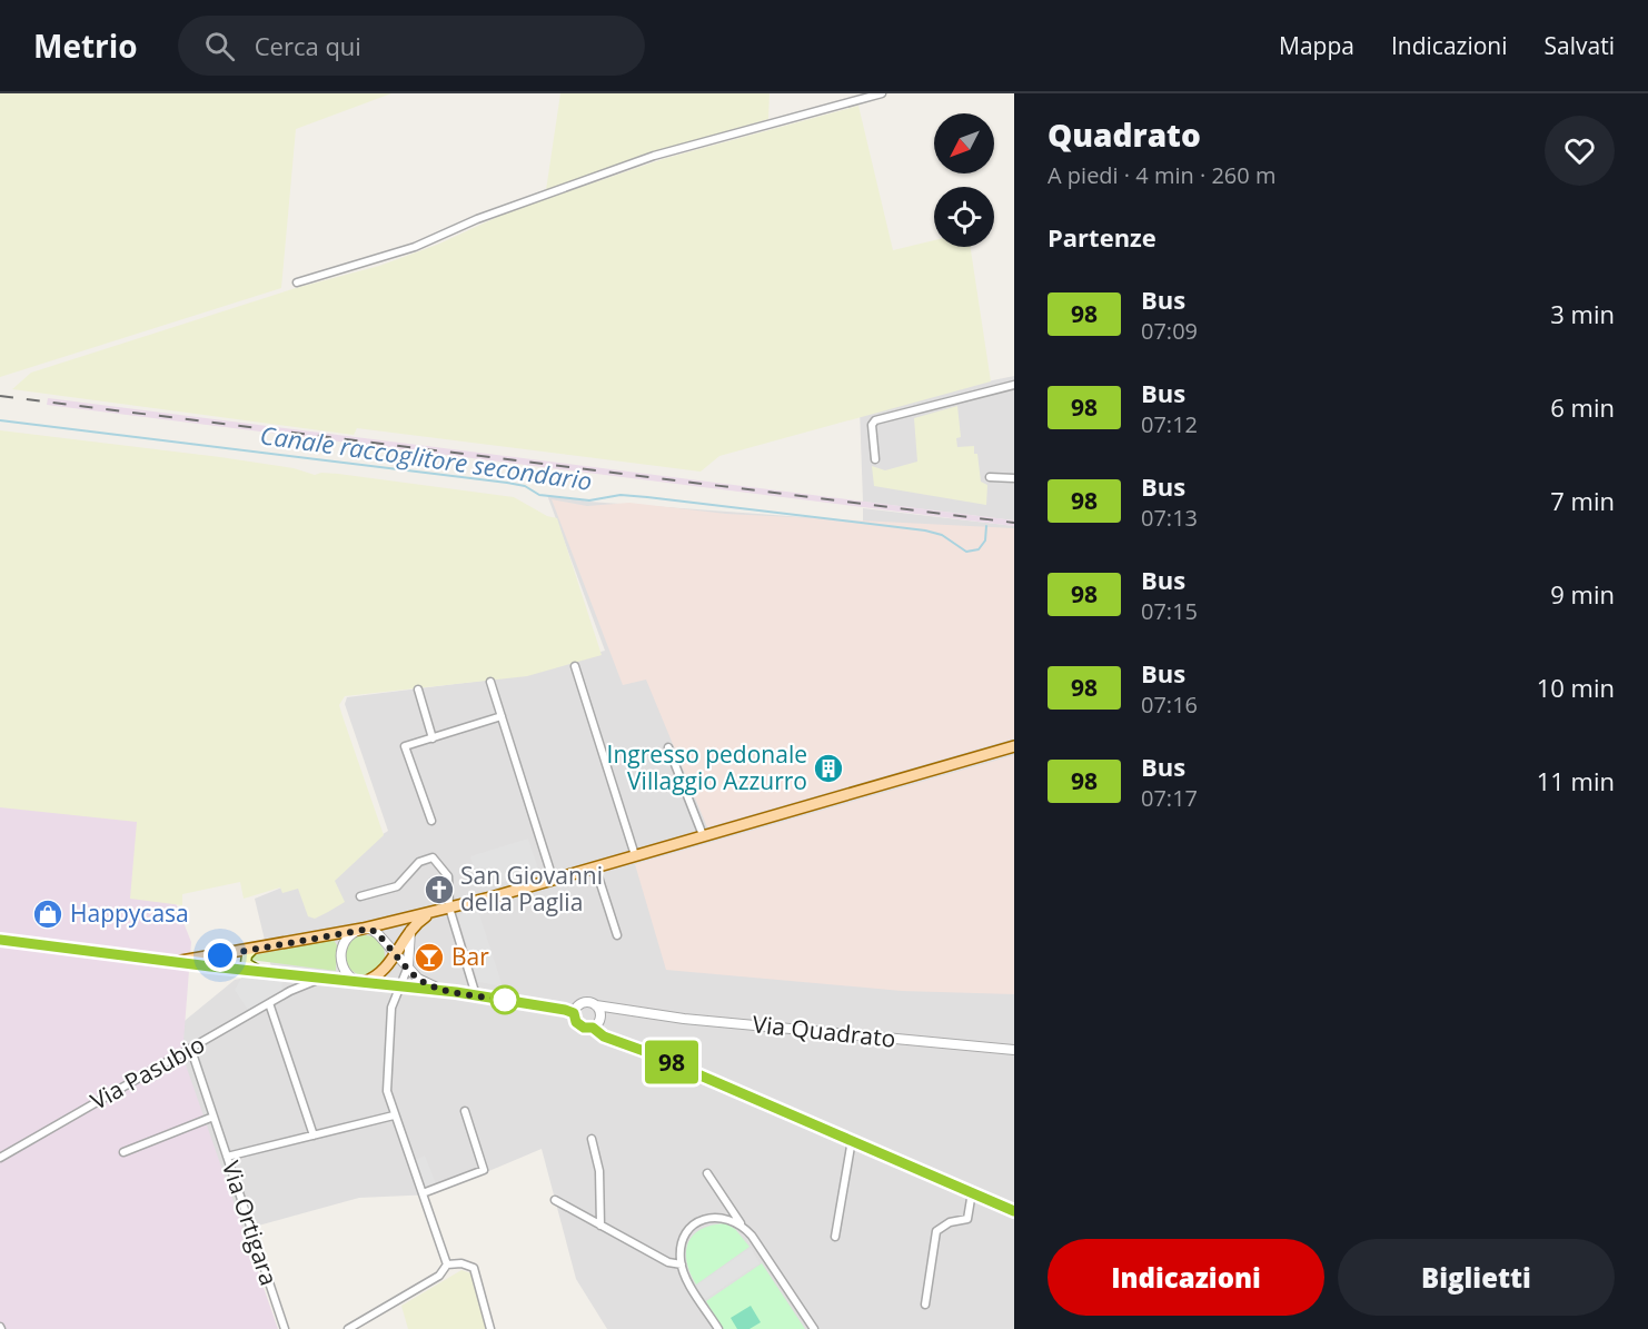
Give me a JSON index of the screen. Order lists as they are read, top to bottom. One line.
{"streets":{"street":["Via Quadrato","Via Pasubio","Via Ortigara"]},"crossings":[["Via Pasubio","Via Ortigara"]],"water":["Canale raccoglitore secondario"],"places":{"building":["Ingresso pedonale Villaggio Azzurro"],"church":["San Giovanni della Paglia"],"shop":["Happycasa"],"bar":["Bar"]},"lines":["bus line 98"],"north":"bottom left","page":{"header":"Metrio","search":"Cerca qui","nav":["Mappa","Indicazioni","Salvati"],"on_map":"98","heading":[["Quadrato","A piedi · 4 min · 260 m"],"Partenze"],"list":[{"mark":"98","name":"Bus","note":"07:09","value":"3 min"},{"mark":"98","name":"Bus","note":"07:12","value":"6 min"},{"mark":"98","name":"Bus","note":"07:13","value":"7 min"},{"mark":"98","name":"Bus","note":"07:15","value":"9 min"},{"mark":"98","name":"Bus","note":"07:16","value":"10 min"},{"mark":"98","name":"Bus","note":"07:17","value":"11 min"}],"buttons":["Indicazioni","Biglietti"]}}
